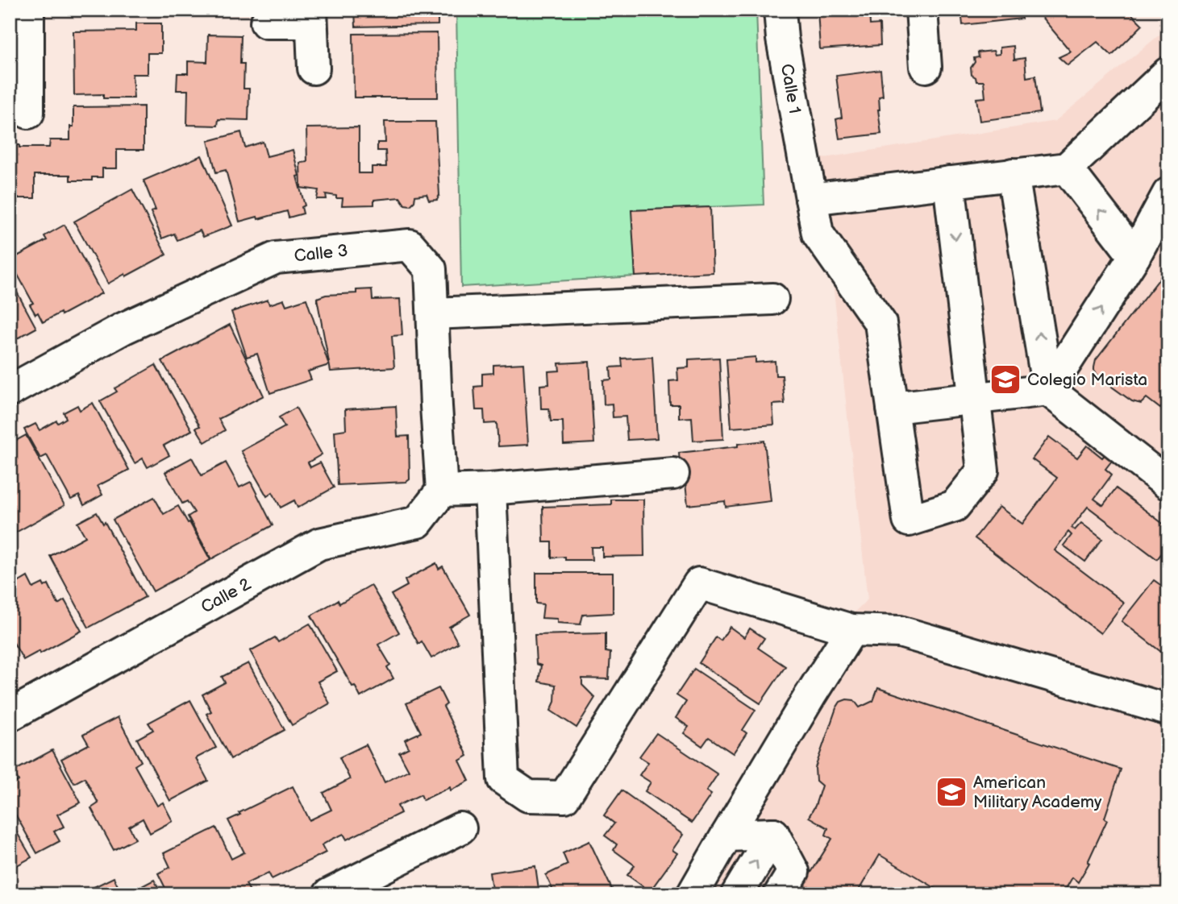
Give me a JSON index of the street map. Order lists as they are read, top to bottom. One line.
{"streets":{"street":["Calle 1","Calle 3","Calle 2"]},"crossings":[["Calle 3","Calle 2"]],"places":{"school or university":["Colegio Marista","American Military Academy"]}}
